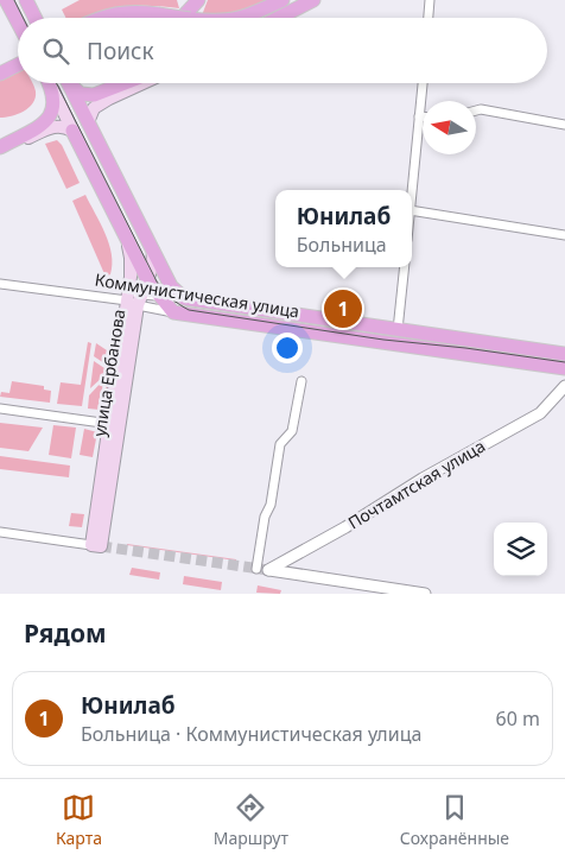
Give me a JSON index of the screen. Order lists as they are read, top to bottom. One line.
{"streets":{"main road":["Коммунистическая улица","улица Ербанова"],"street":["Почтамтская улица"]},"crossings":[["Коммунистическая улица","улица Ербанова"]],"north":"left","page":{"search":"Поиск","popup":["Юнилаб","Больница"],"pins":"1","heading":"Рядом","list":[{"mark":"1","name":"Юнилаб","note":"Больница · Коммунистическая улица","value":"60 m"}],"nav":["Карта","Маршрут","Сохранённые"]}}
